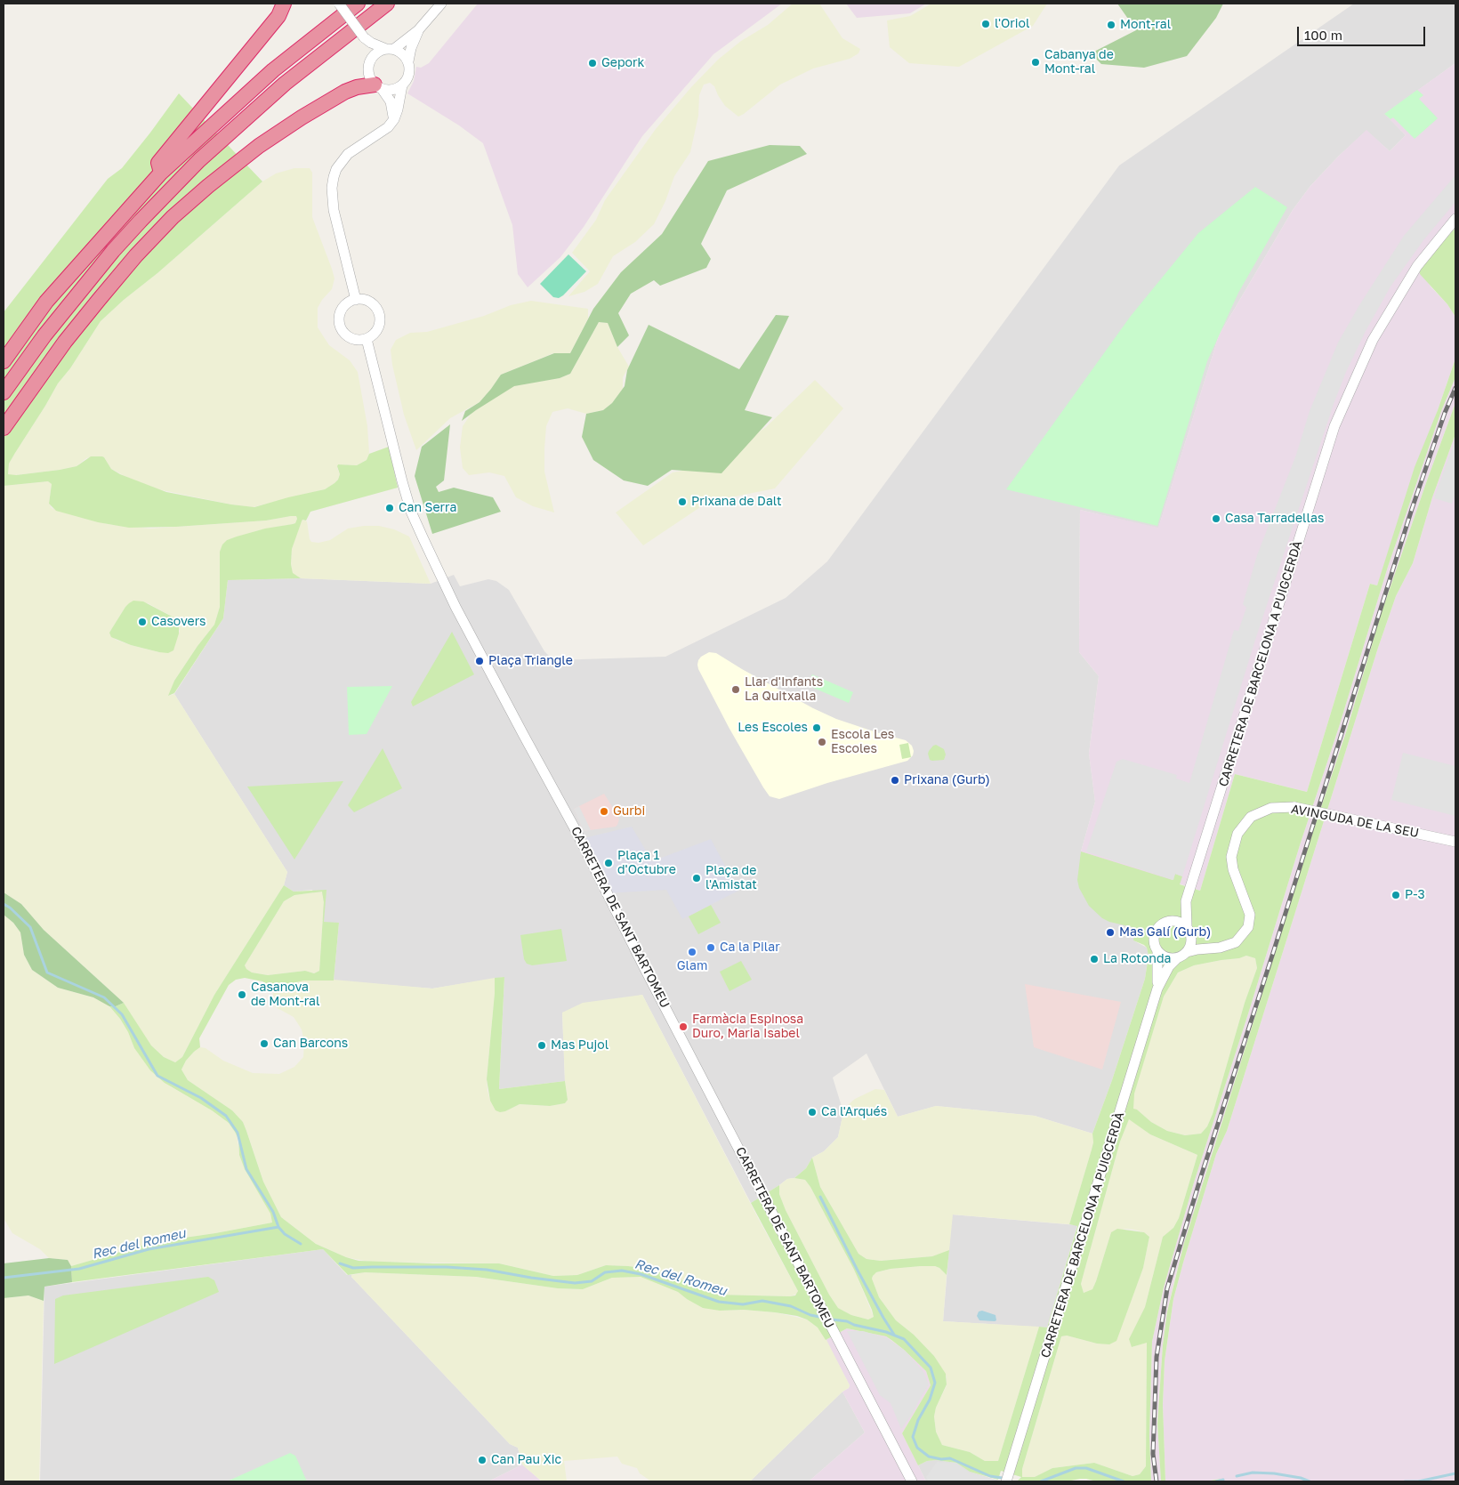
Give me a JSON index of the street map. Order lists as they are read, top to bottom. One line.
{"streets":{"street":["CARRETERA DE BARCELONA A PUIGCERDÀ","AVINGUDA DE LA SEU","CARRETERA DE SANT BARTOMEU"]},"crossings":[["CARRETERA DE BARCELONA A PUIGCERDÀ","AVINGUDA DE LA SEU"]],"water":["Rec del Romeu"],"places":["l'Oriol","Mont-ral","Cabanya de Mont-ral","Gepork","Prixana de Dalt","Can Serra","Casa Tarradellas","Casovers","Plaça Triangle","Llar d'Infants La Quitxalla","Les Escoles","Escola Les Escoles","Prixana (Gurb)","Gurbi","Plaça 1 d'Octubre","Plaça de l'Amistat","P-3","Mas Galí (Gurb)","Ca la Pilar","Glam","La Rotonda","Casanova de Mont-ral","Farmàcia Espinosa Duro, Maria Isabel","Can Barcons","Mas Pujol","Ca l'Arqués","Can Pau Xic"],"scale_bar":"100 m"}
